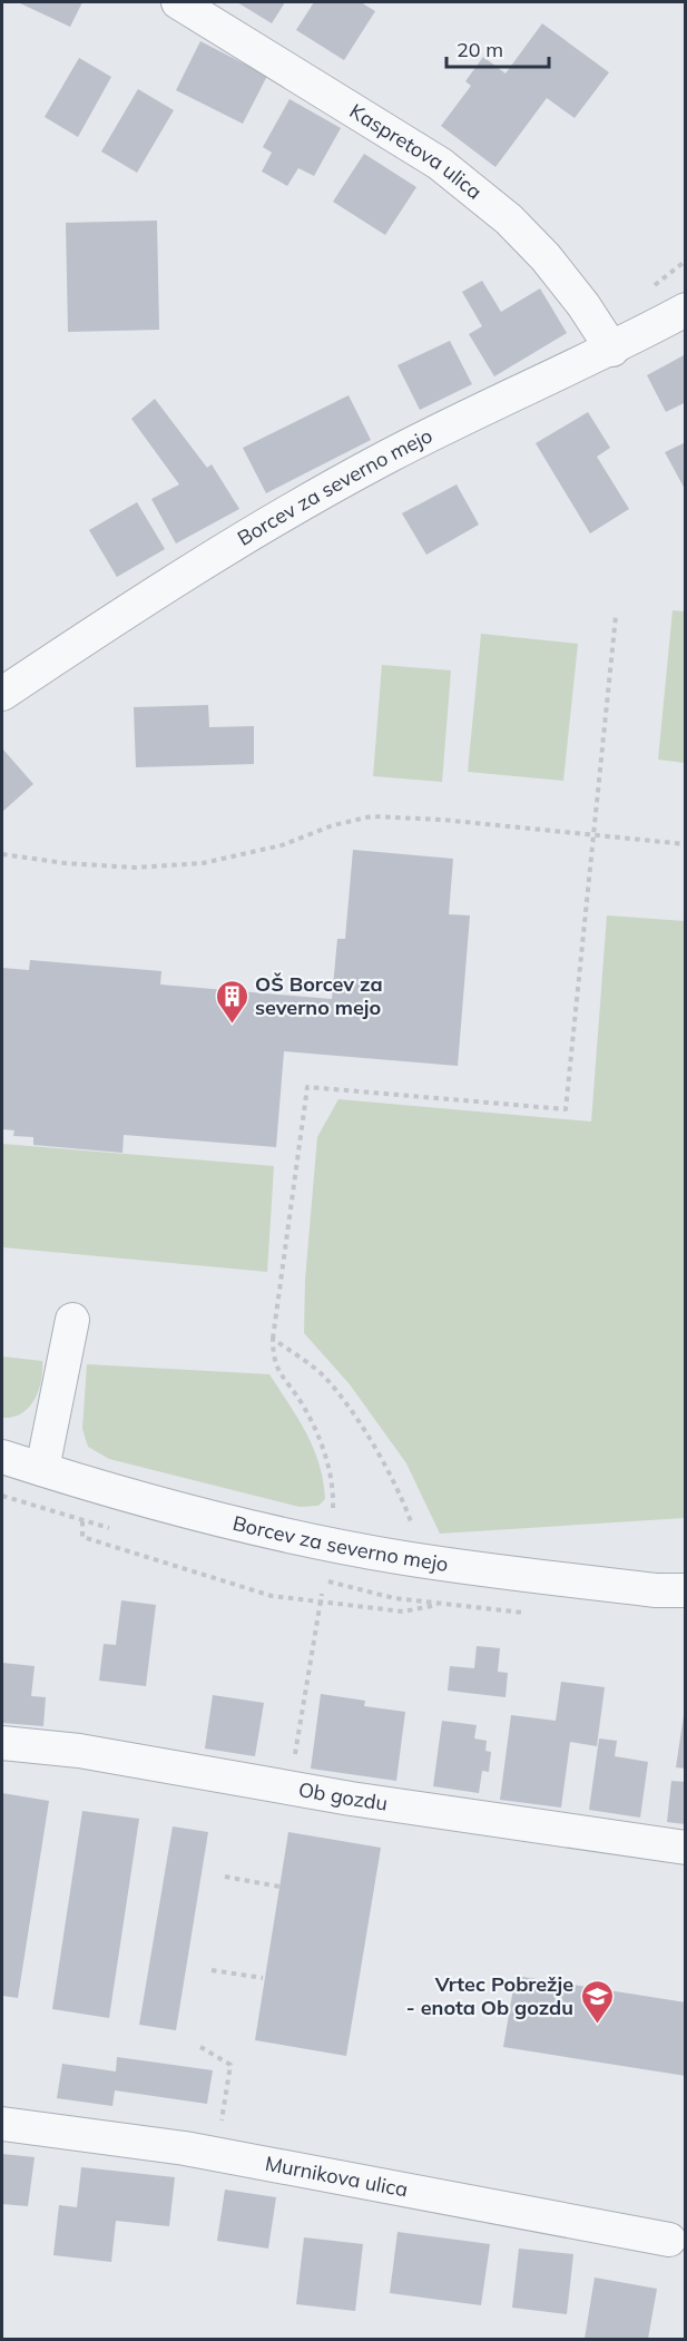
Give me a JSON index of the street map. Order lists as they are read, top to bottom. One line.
{"streets":{"street":["Kaspretova ulica","Borcev za severno mejo","Ob gozdu","Murnikova ulica"]},"crossings":[["Kaspretova ulica","Borcev za severno mejo"]],"places":{"building":["OŠ Borcev za severno mejo"],"school or university":["Vrtec Pobrežje - enota Ob gozdu"]},"scale_bar":"20 m"}
